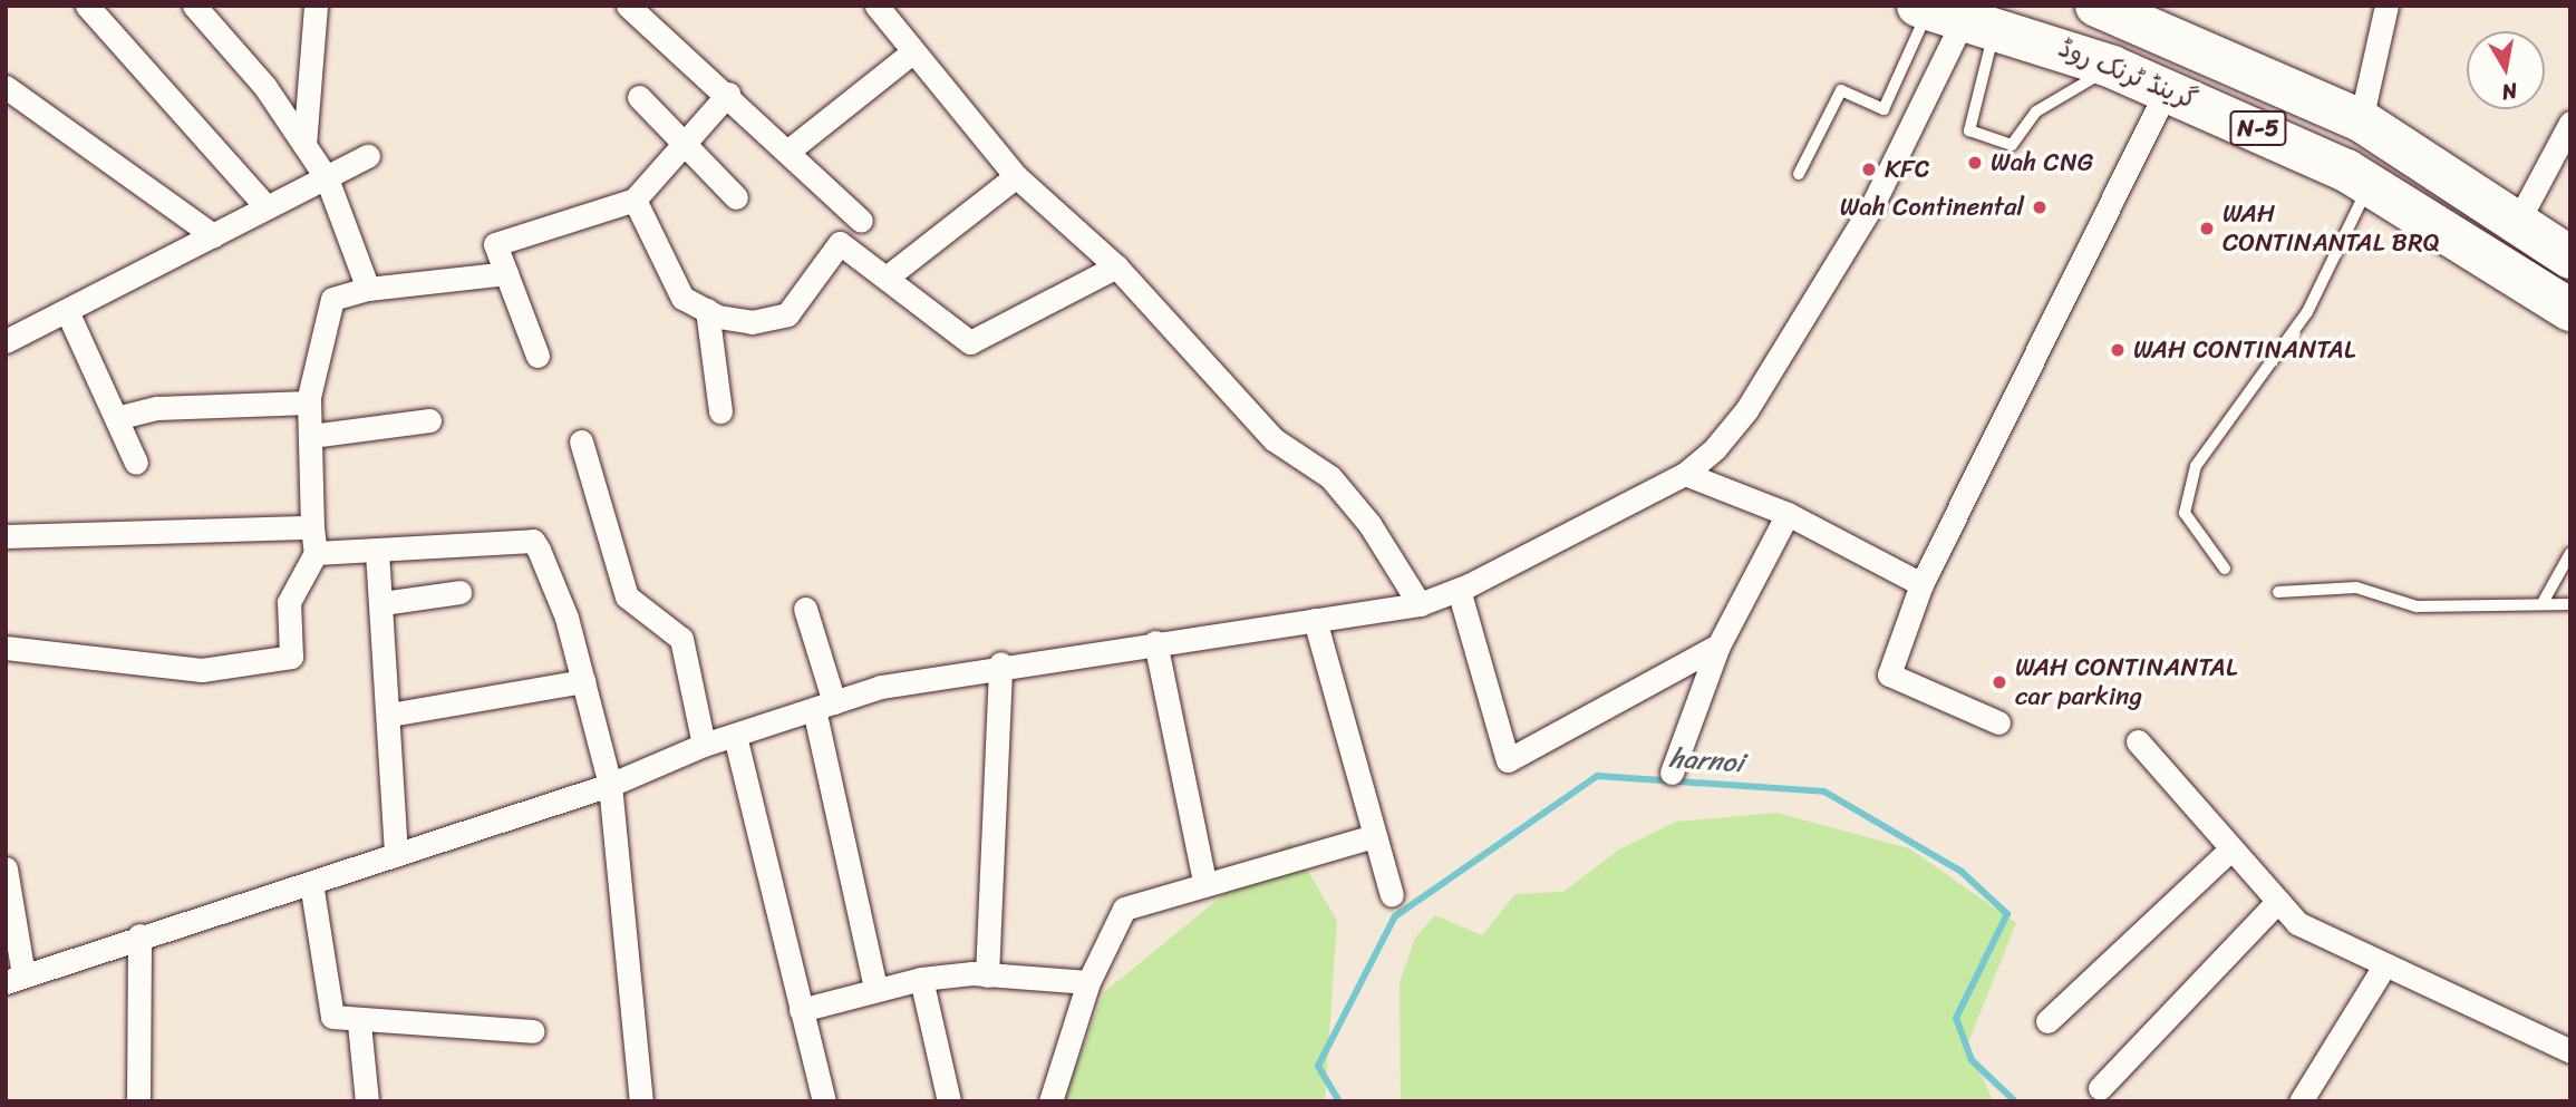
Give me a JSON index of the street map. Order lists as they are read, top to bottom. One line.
{"streets":{"highway":["گرینڈ ٹرنک روڈ","N-5"]},"water":["harnoi"],"places":["Wah CNG","KFC","Wah Continental","WAH CONTINANTAL BRQ","WAH CONTINANTAL","WAH CONTINANTAL car parking"],"north":"bottom"}
